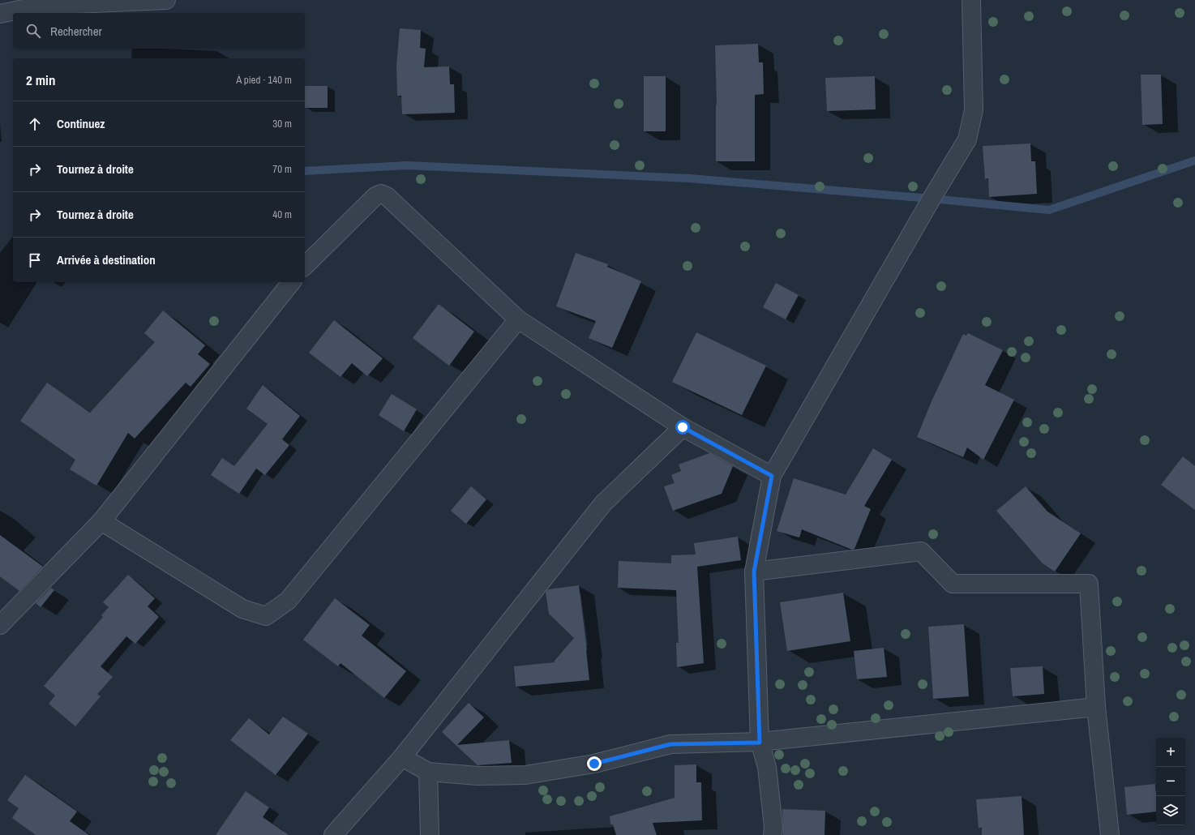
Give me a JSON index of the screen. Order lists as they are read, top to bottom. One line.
{"page":{"search":"Rechercher","heading":["2 min","À pied · 140 m"],"list":[["Continuez","30 m"],["Tournez à droite","70 m"],["Tournez à droite","40 m"],"Arrivée à destination"],"map_buttons":["+","−"]}}
